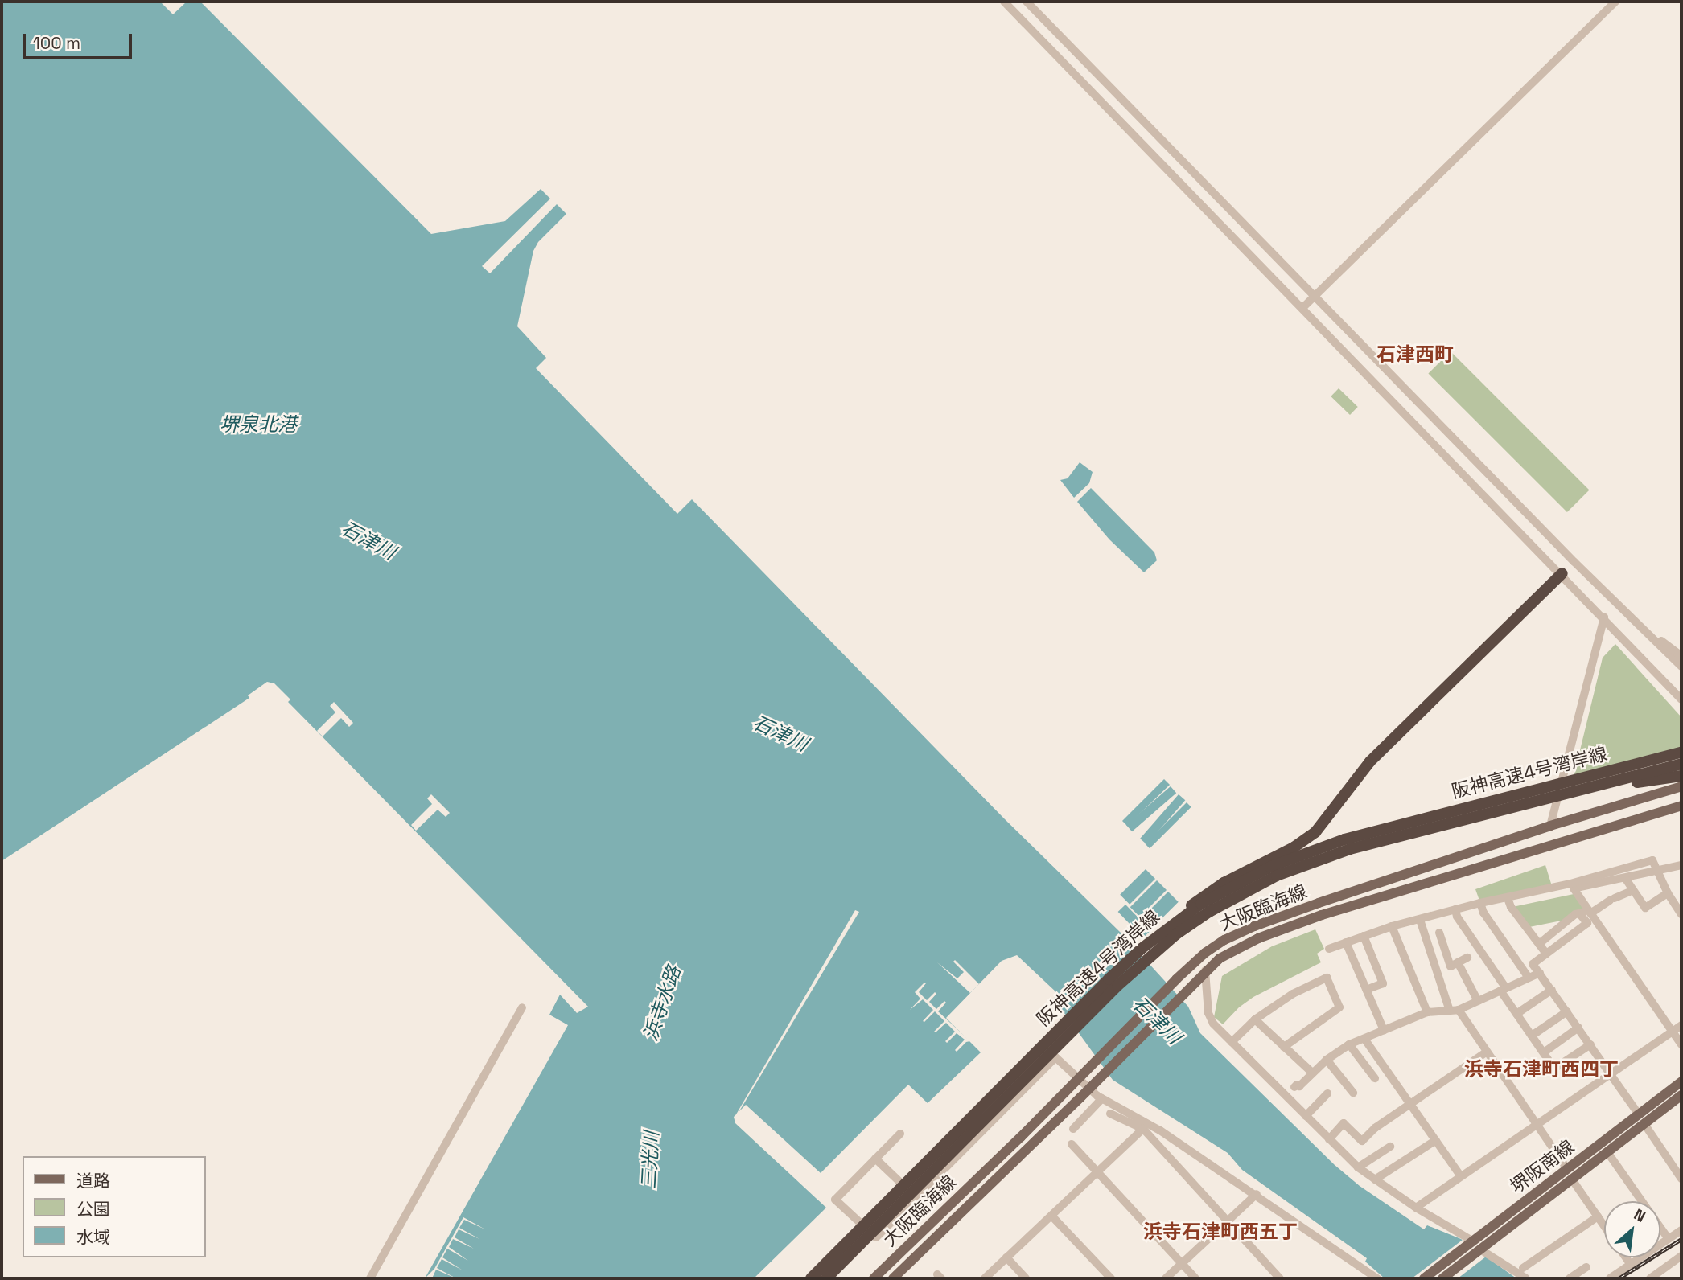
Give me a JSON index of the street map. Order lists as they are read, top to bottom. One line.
{"streets":{"highway":["阪神高速4号湾岸線"],"main road":["大阪臨海線","堺阪南線"]},"districts":["石津西町","浜寺石津町西四丁","浜寺石津町西五丁"],"water":["堺泉北港","石津川","浜寺水路","三光川"],"legend":["道路","公園","水域"],"scale_bar":"100 m","north":"top right"}
